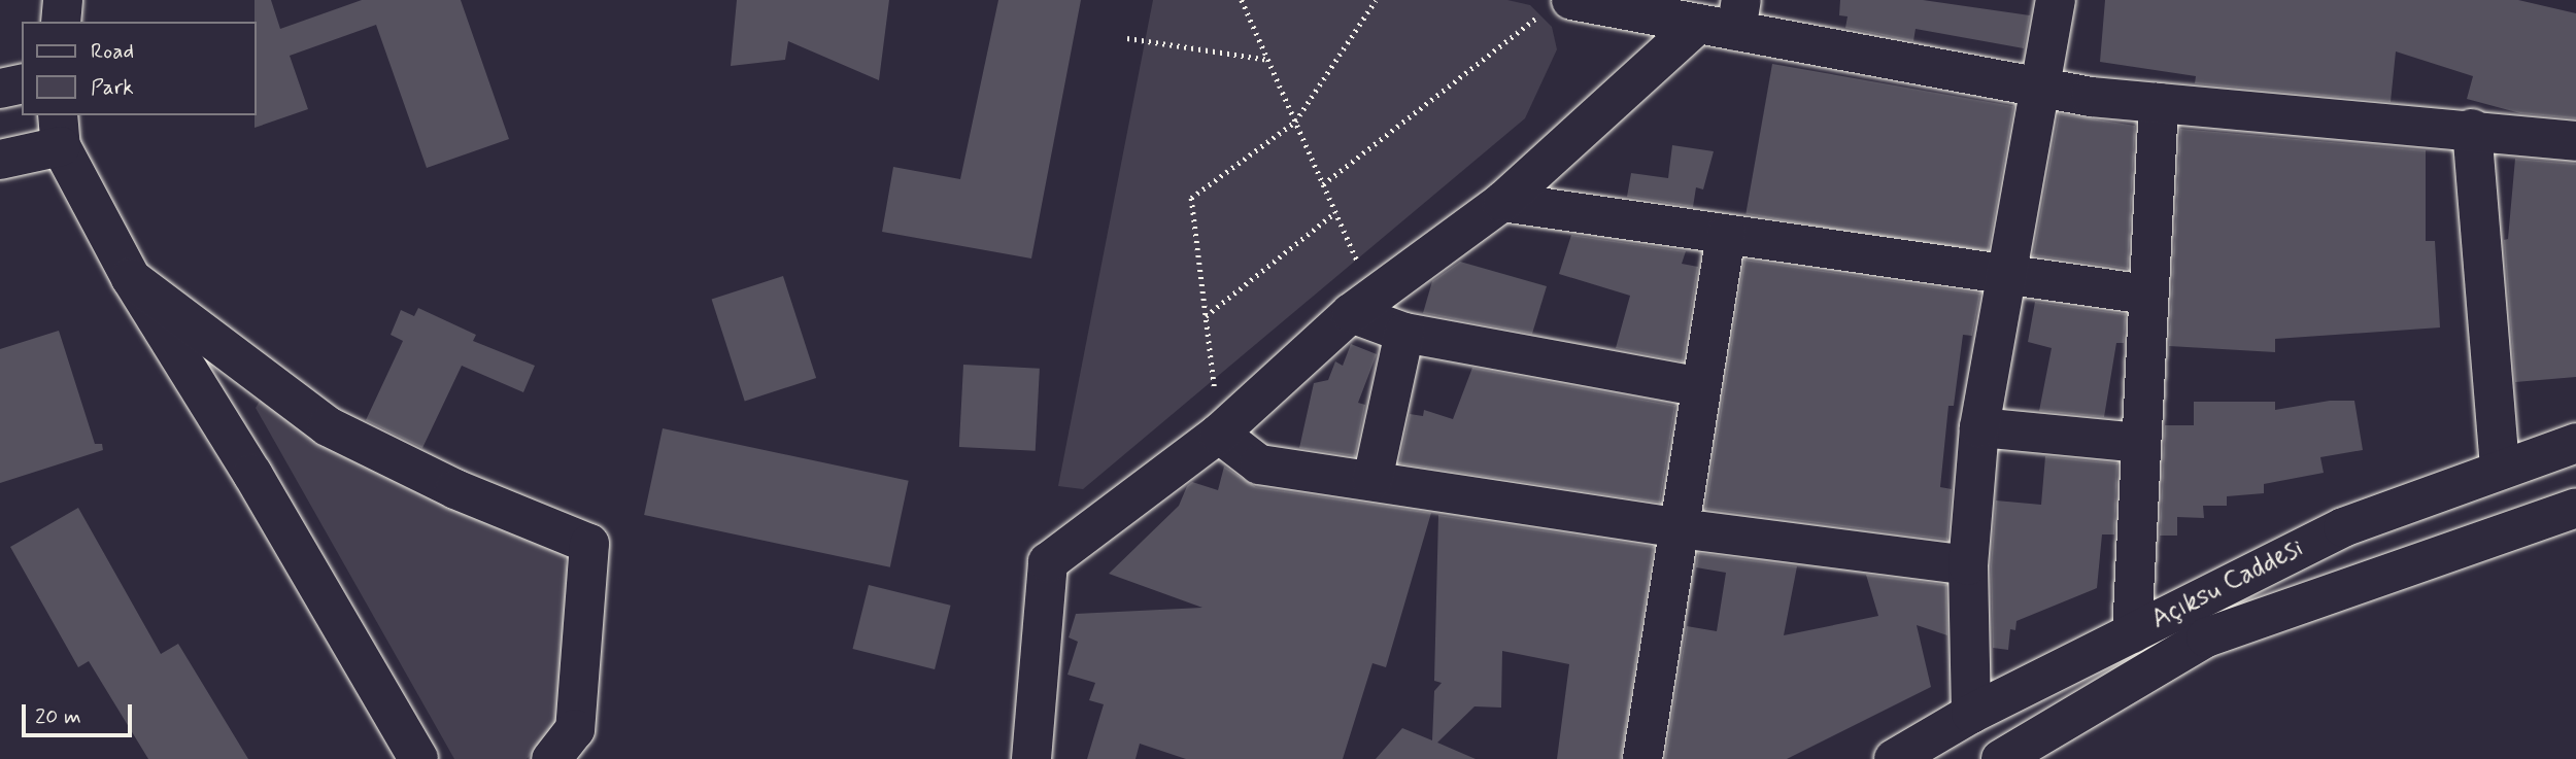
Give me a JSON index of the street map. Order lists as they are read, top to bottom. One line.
{"streets":{"street":["Açıksu Caddesi"]},"legend":["Road","Park"],"scale_bar":"20 m"}
